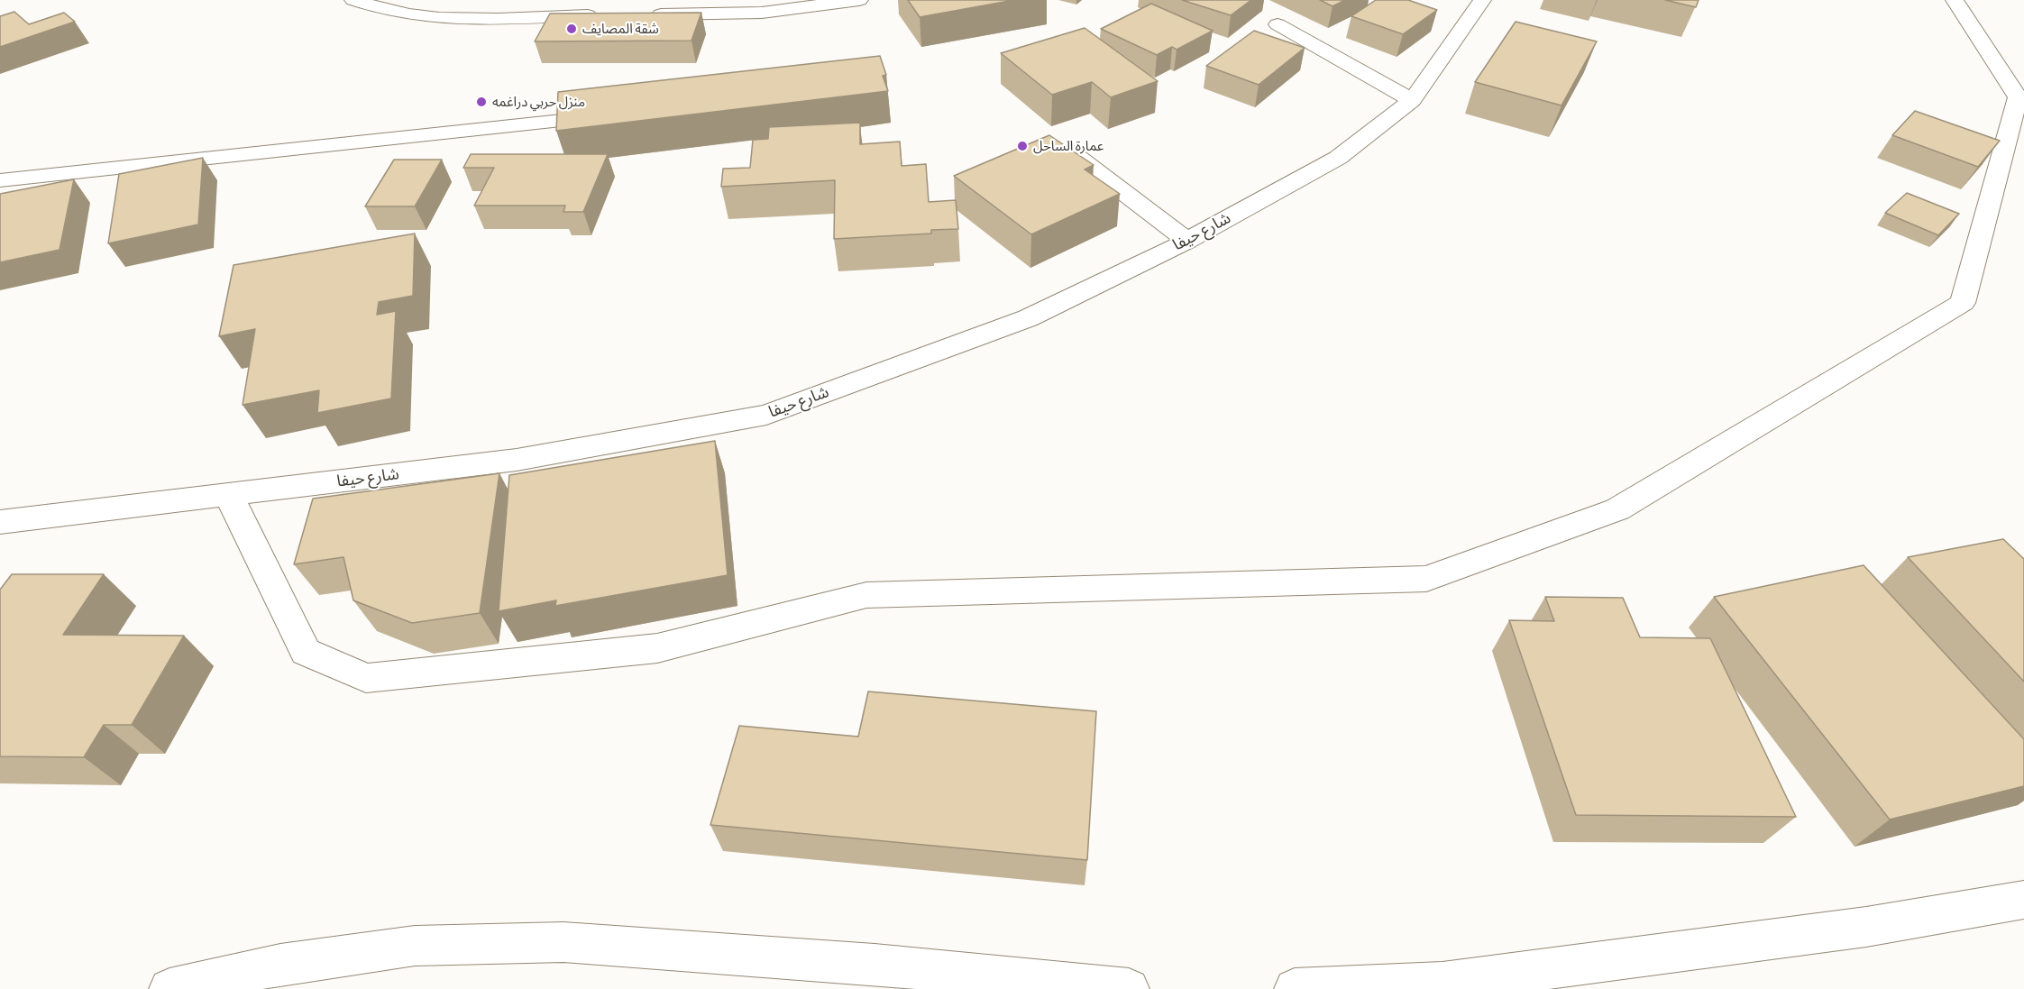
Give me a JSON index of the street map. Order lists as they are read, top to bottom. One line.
{"streets":{"street":["شارع حيفا"]},"places":["شقة المصايف","منزل حربي دراغمه","عمارة الساحل"]}
